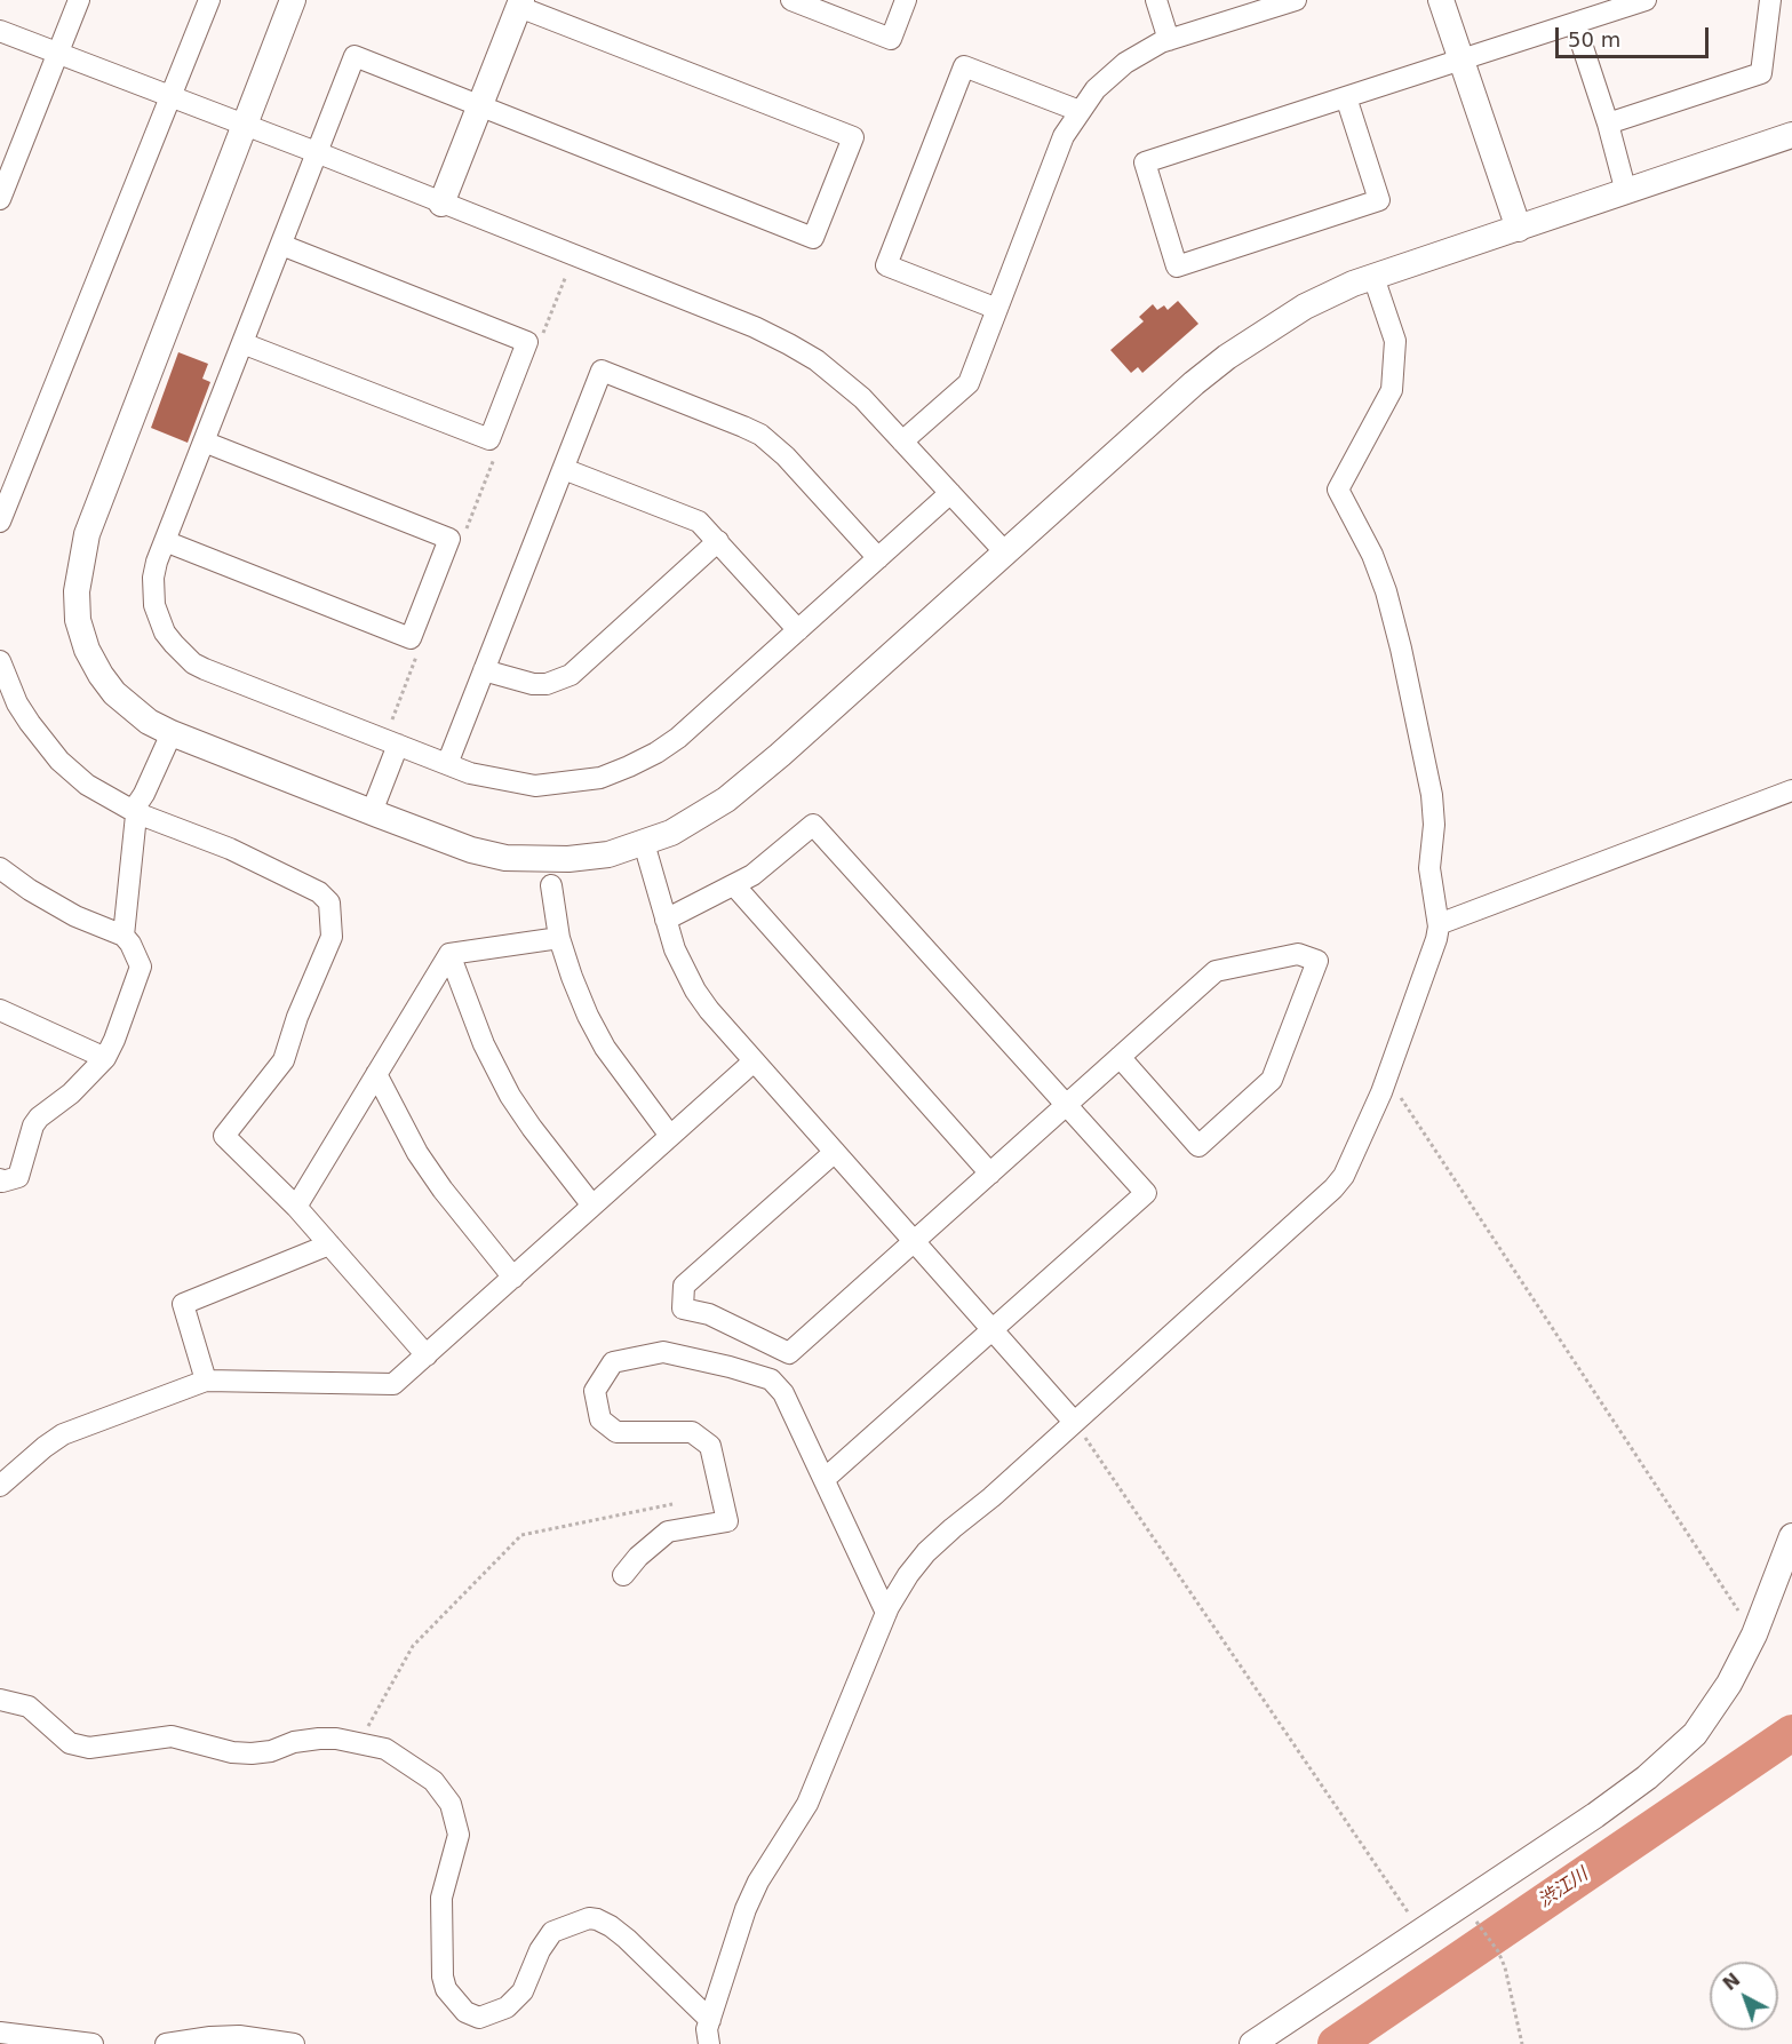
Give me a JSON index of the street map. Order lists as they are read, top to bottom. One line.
{"water":["渋江川"],"scale_bar":"50 m","north":"top left"}
